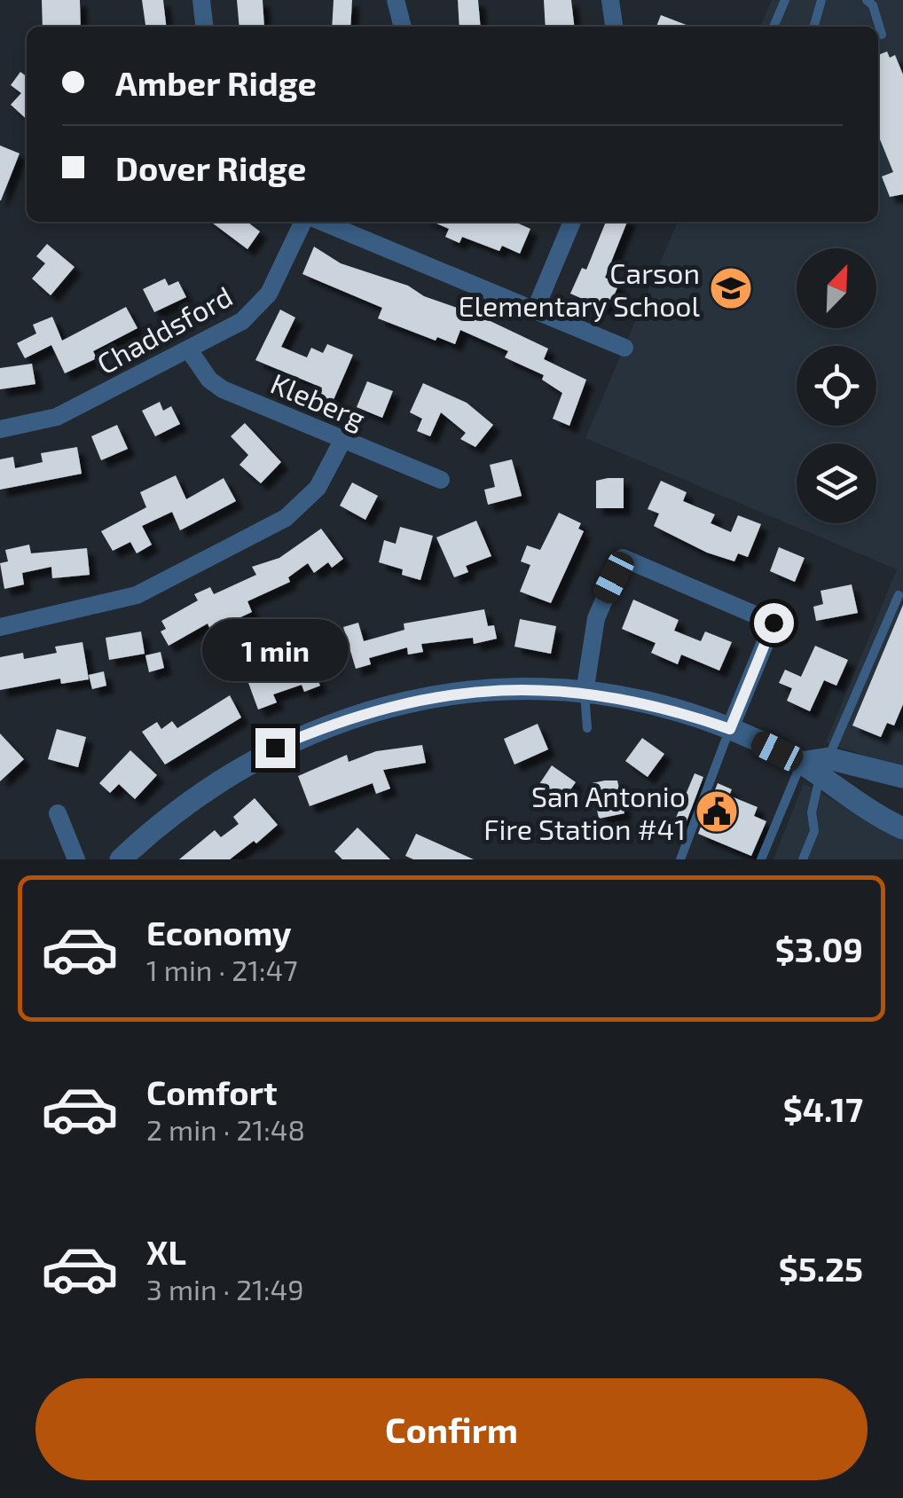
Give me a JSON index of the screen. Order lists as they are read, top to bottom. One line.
{"streets":{"street":["Chaddsford","Kleberg"]},"crossings":[["Chaddsford","Kleberg"]],"places":{"school or university":["Carson Elementary School"],"public building":["San Antonio Fire Station #41"]},"north":"top right","page":{"banner":["Amber Ridge","Dover Ridge"],"bubble":"1 min","list":[{"name":"Economy","note":"1 min · 21:47","value":"$3.09"},{"name":"Comfort","note":"2 min · 21:48","value":"$4.17"},{"name":"XL","note":"3 min · 21:49","value":"$5.25"}],"buttons":"Confirm"}}
